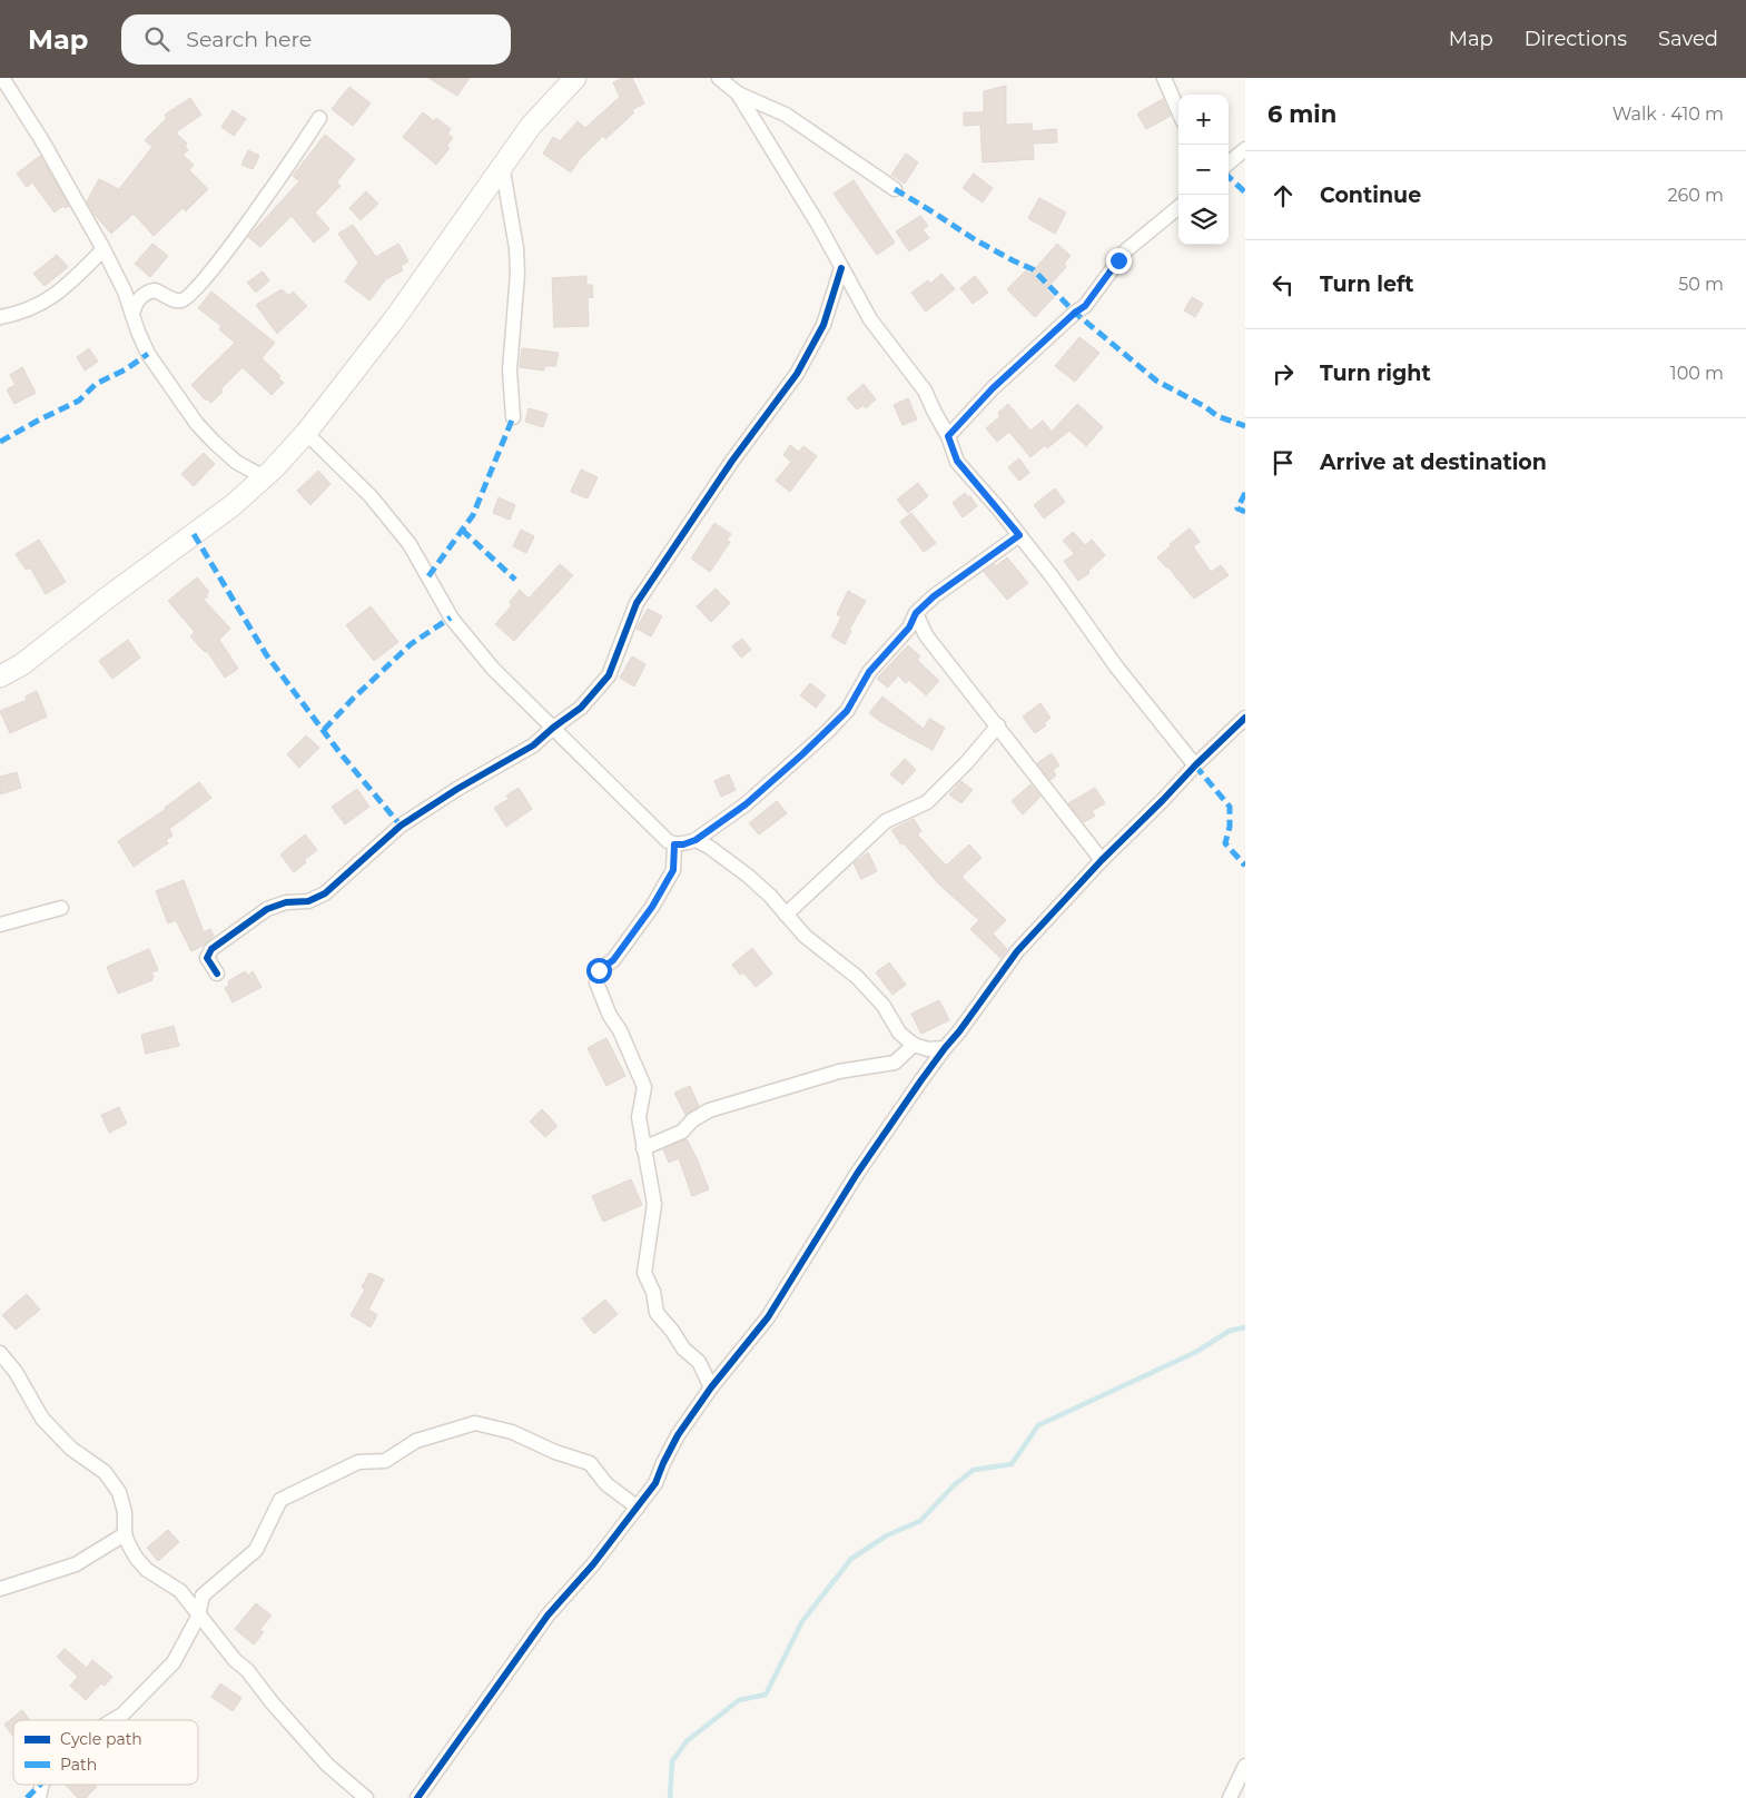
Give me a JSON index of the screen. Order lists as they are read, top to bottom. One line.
{"legend":["Cycle path","Path"],"page":{"header":"Map","search":"Search here","nav":["Map","Directions","Saved"],"heading":["6 min","Walk · 410 m"],"map_buttons":["+","−"],"list":[["Continue","260 m"],["Turn left","50 m"],["Turn right","100 m"],"Arrive at destination"]}}
